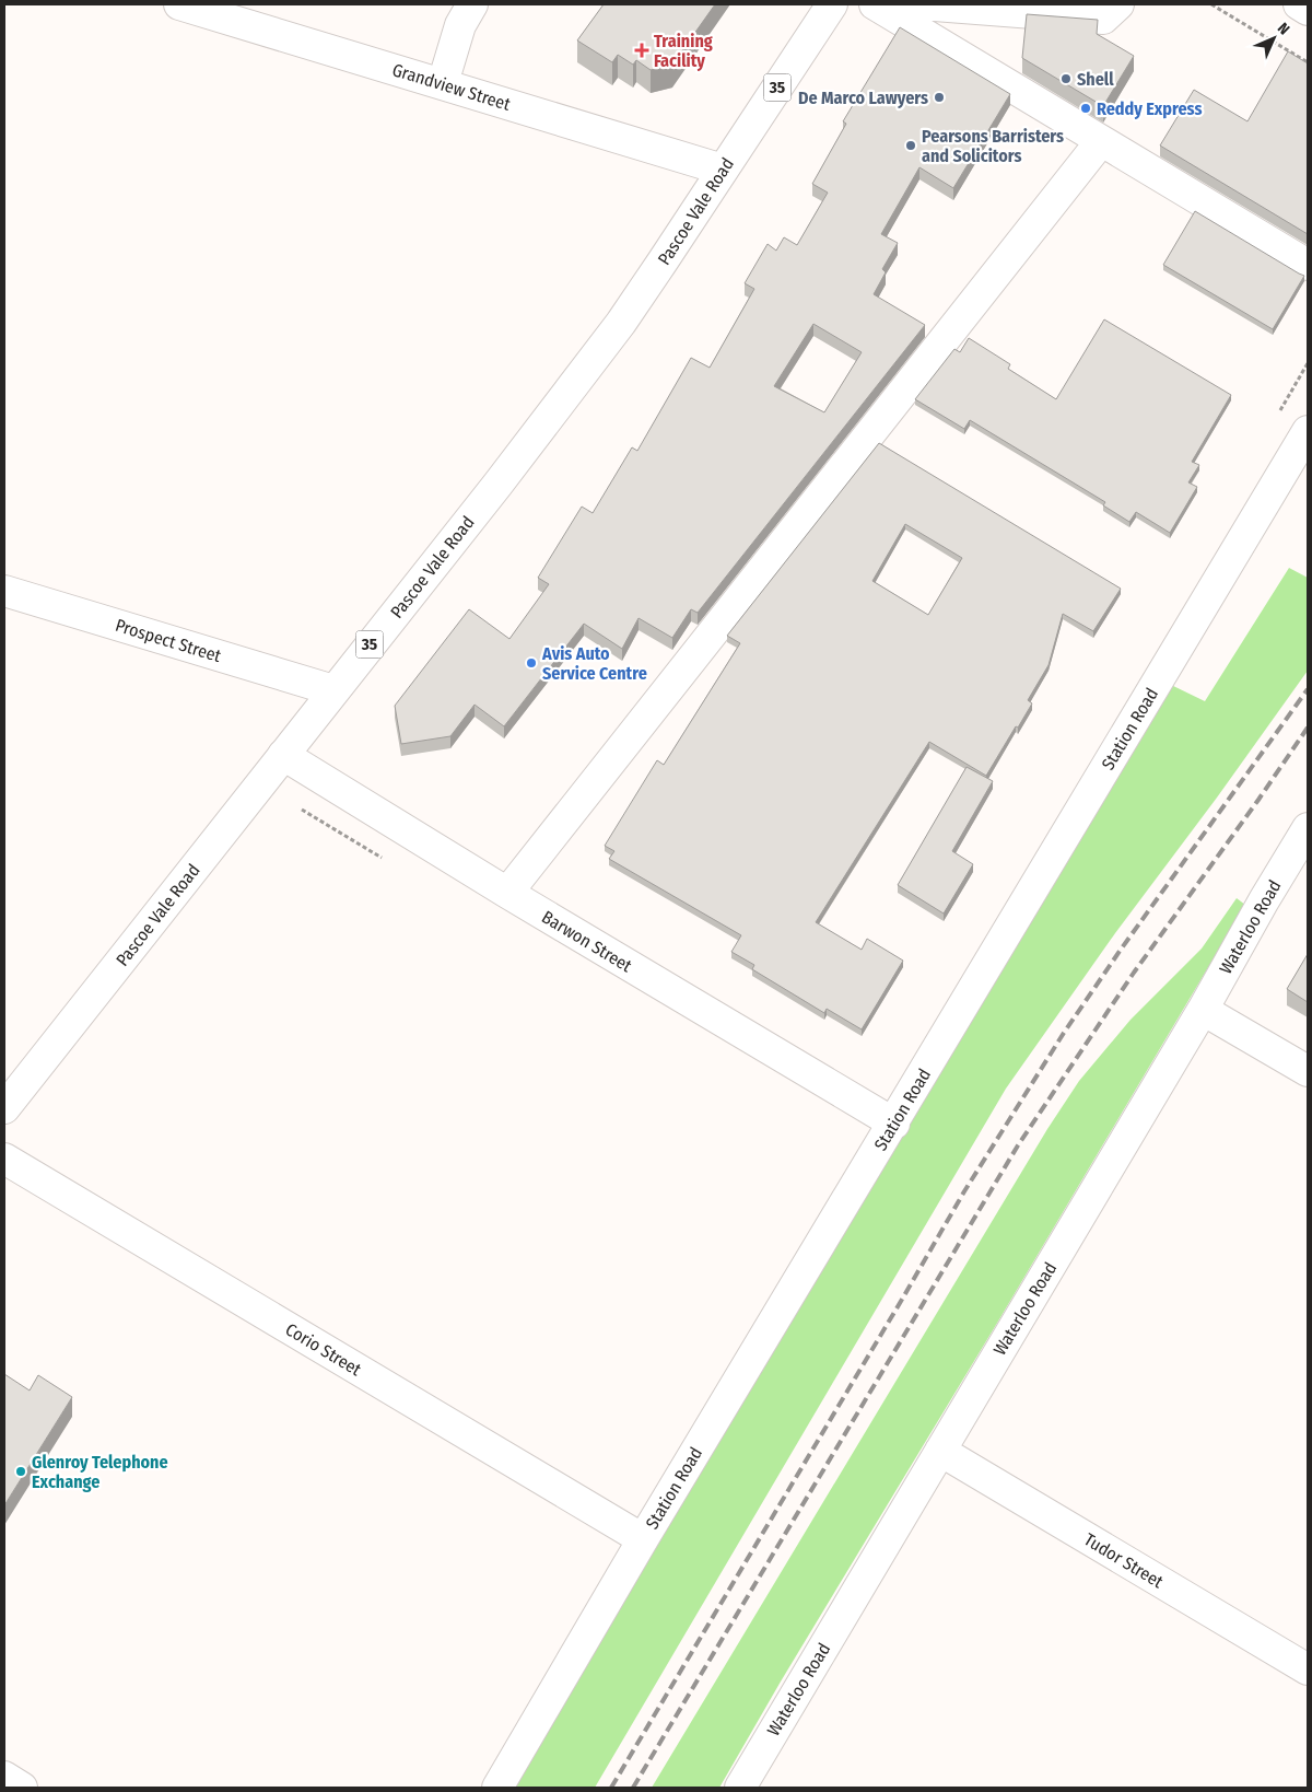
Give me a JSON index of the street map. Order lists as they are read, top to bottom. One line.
{"streets":{"street":["Grandview Street","35","Pascoe Vale Road","Prospect Street","Station Road","Waterloo Road","Barwon Street","Corio Street","Tudor Street"]},"crossings":[["Grandview Street","Pascoe Vale Road"],["Pascoe Vale Road","Prospect Street"],["Pascoe Vale Road","Barwon Street"],["Station Road","Barwon Street"],["Station Road","Corio Street"],["Waterloo Road","Tudor Street"]],"places":{"health":["Training Facility"],"other":["Shell","De Marco Lawyers","Reddy Express","Pearsons Barristers and Solicitors","Avis Auto Service Centre","Glenroy Telephone Exchange"]},"north":"top right"}
